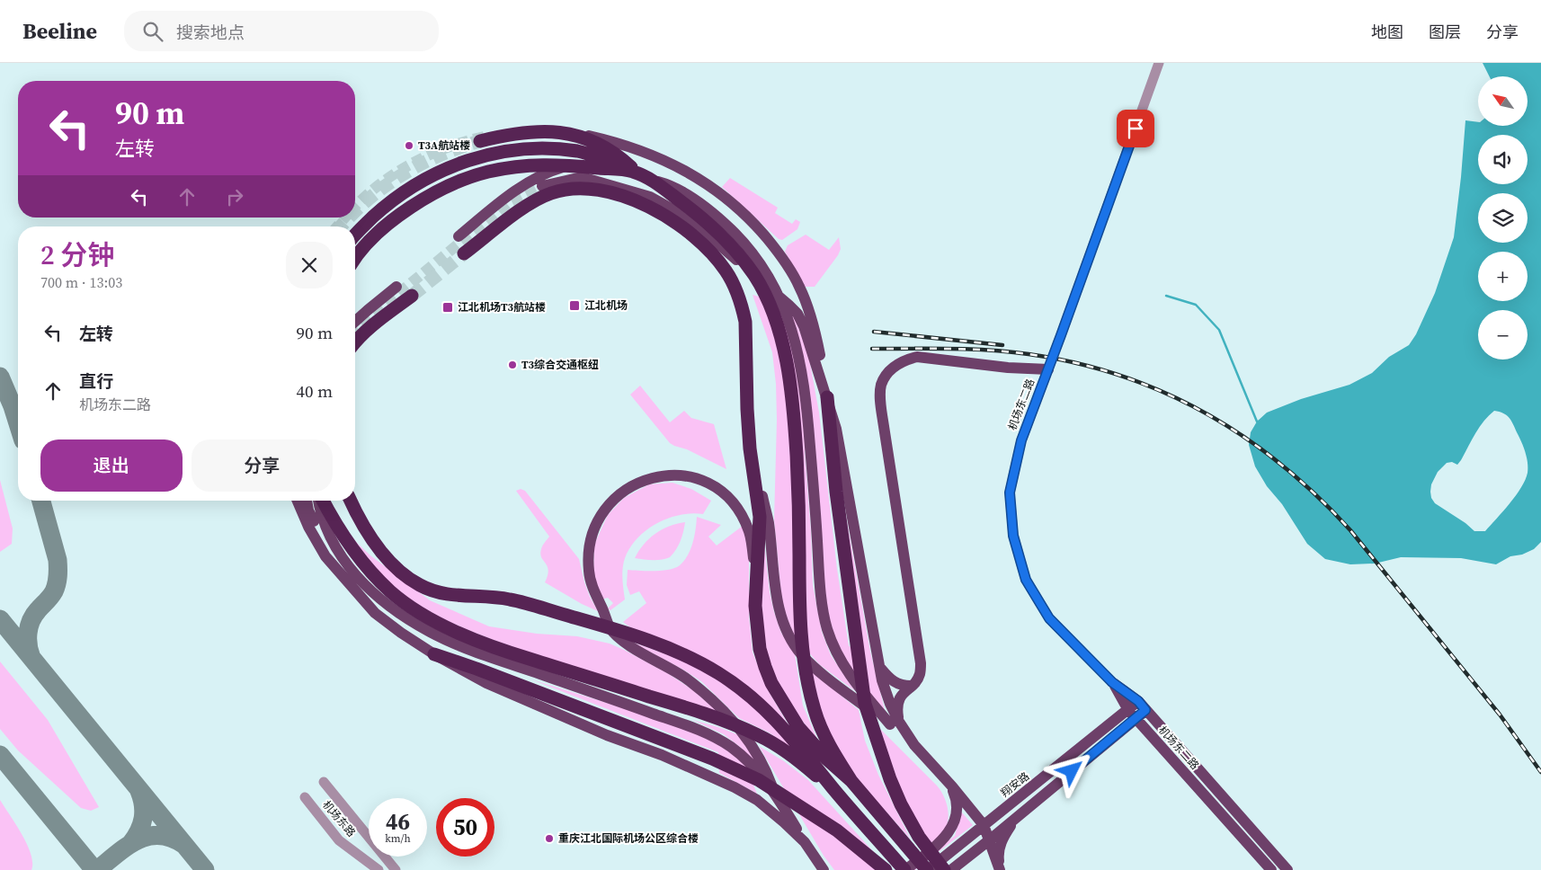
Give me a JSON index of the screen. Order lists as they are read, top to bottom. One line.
{"streets":{"main road":["机场东二路","翔安路"],"street":["机场东路"]},"crossings":[["机场东二路","翔安路"]],"places":{"other":["T3A航站楼","T3综合交通枢纽","重庆江北国际机场公区综合楼"],"transit":["江北机场","江北机场T3航站楼"]},"north":"top left","page":{"header":"Beeline","search":"搜索地点","nav":["地图","图层","分享"],"map_buttons":["+","−"],"turn":["90 m","左转"],"heading":["2 分钟","700 m · 13:03"],"list":[{"name":"左转","value":"90 m"},{"name":"直行","note":"机场东二路","value":"40 m"}],"buttons":["退出","分享"],"speed":"46 km/h","limit":"50"}}
